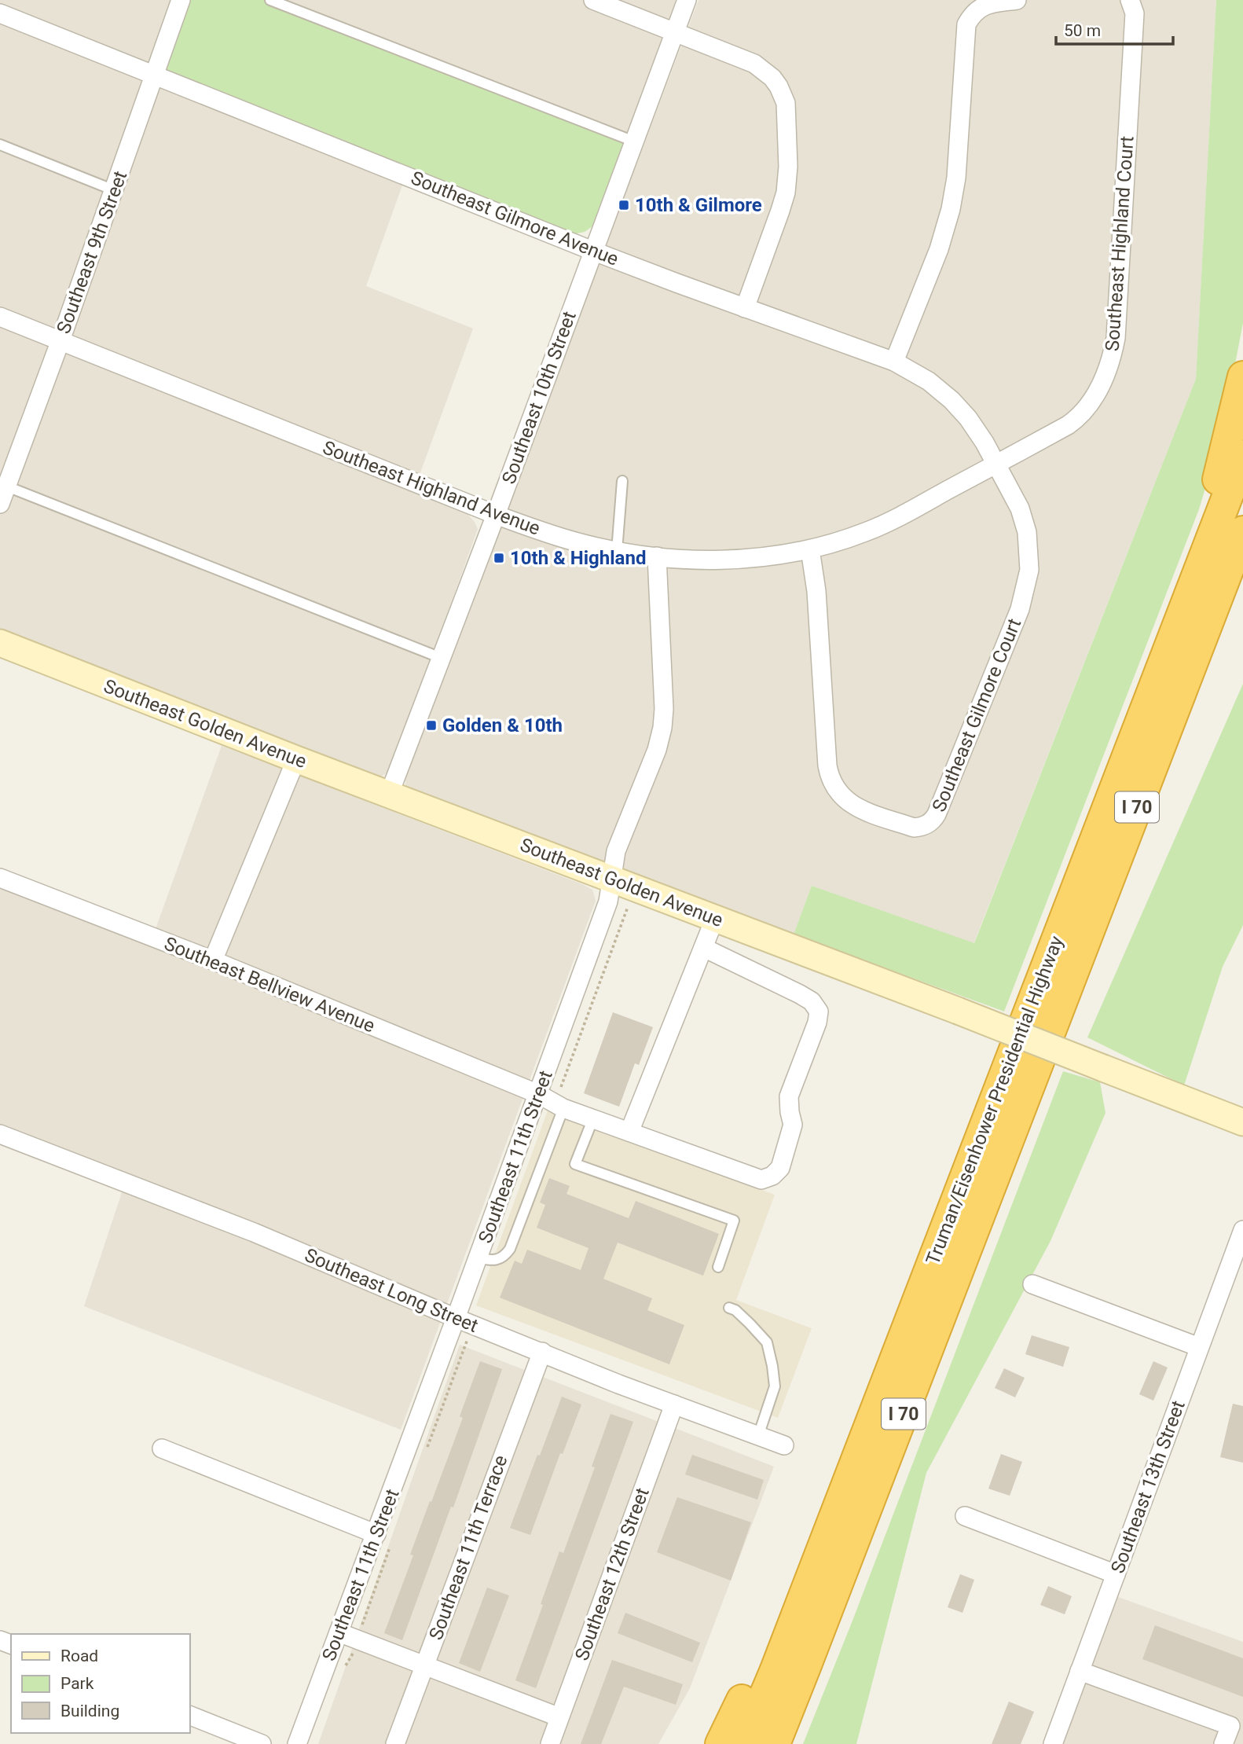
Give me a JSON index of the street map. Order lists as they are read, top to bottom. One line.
{"streets":{"highway":["I 70","Truman/Eisenhower Presidential Highway"],"street":["Southeast Gilmore Avenue","Southeast Highland Court","Southeast 9th Street","Southeast 10th Street","Southeast Highland Avenue","Southeast Gilmore Court","Southeast Golden Avenue","Southeast Bellview Avenue","Southeast 11th Street","Southeast Long Street","Southeast 13th Street","Southeast 11th Terrace","Southeast 12th Street"]},"crossings":[["Southeast Gilmore Avenue","Southeast Highland Court"],["Southeast Gilmore Avenue","Southeast 9th Street"],["Southeast Gilmore Avenue","Southeast 10th Street"],["Southeast Gilmore Avenue","Southeast Highland Avenue"],["Southeast Gilmore Avenue","Southeast Gilmore Court"],["Southeast Highland Court","Southeast Highland Avenue"],["Southeast Highland Court","Southeast Gilmore Court"],["Southeast 9th Street","Southeast Highland Avenue"],["Southeast 10th Street","Southeast Highland Avenue"],["Southeast 10th Street","Southeast Golden Avenue"],["Southeast Highland Avenue","Southeast Gilmore Court"],["Southeast Highland Avenue","Southeast 11th Street"],["Southeast Golden Avenue","Southeast 11th Street"],["Southeast Bellview Avenue","Southeast 11th Street"],["Southeast 11th Street","Southeast Long Street"],["Southeast Long Street","Southeast 11th Terrace"],["Southeast Long Street","Southeast 12th Street"]],"places":{"transit":["10th & Gilmore","10th & Highland","Golden & 10th"]},"legend":["Road","Park","Building"],"scale_bar":"50 m"}
